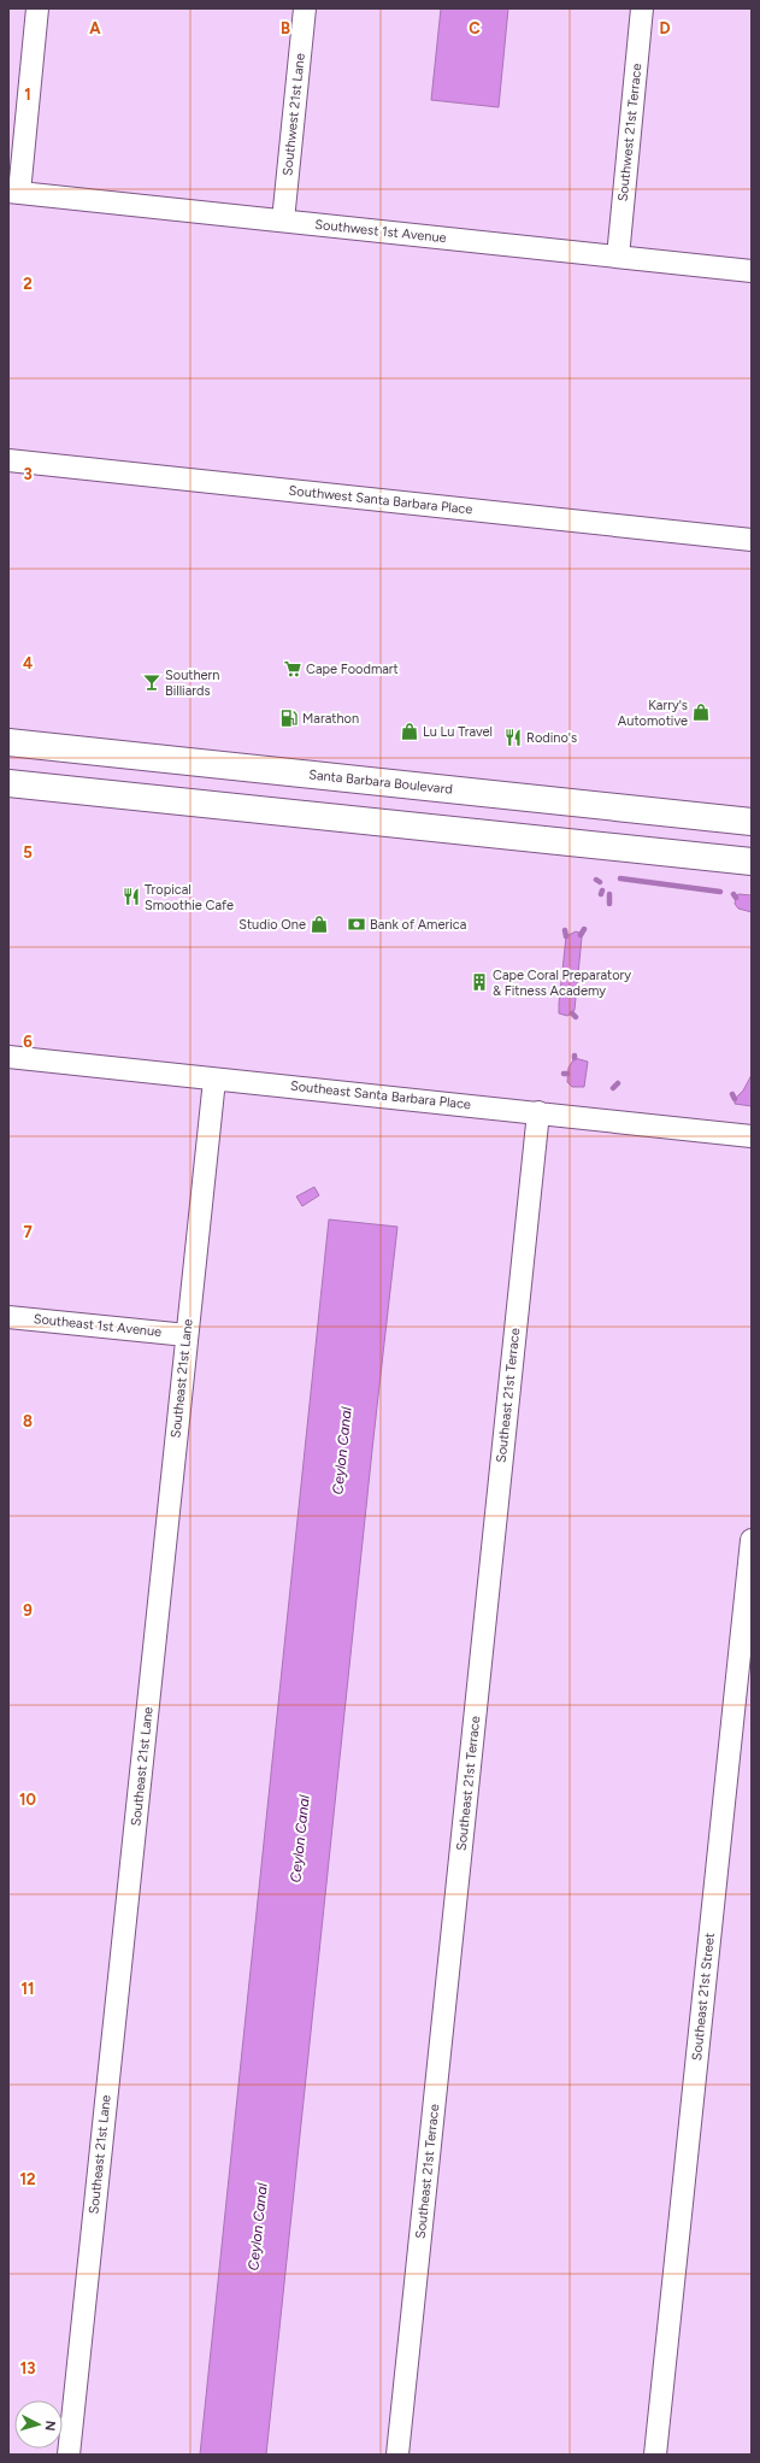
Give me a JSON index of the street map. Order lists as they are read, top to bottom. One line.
{"streets":{"main road":["Santa Barbara Boulevard"],"street":["Southwest 21st Lane","Southwest 21st Terrace","Southwest 1st Avenue","Southwest Santa Barbara Place","Southeast Santa Barbara Place","Southeast 1st Avenue","Southeast 21st Lane","Southeast 21st Terrace","Southeast 21st Street"]},"crossings":[["Southwest 21st Lane","Southwest 1st Avenue"],["Southwest 21st Terrace","Southwest 1st Avenue"],["Southeast Santa Barbara Place","Southeast 21st Lane"],["Southeast Santa Barbara Place","Southeast 21st Terrace"],["Southeast 1st Avenue","Southeast 21st Lane"]],"water":["Ceylon Canal"],"places":{"supermarket":["Cape Foodmart"],"bar":["Southern Billiards"],"shop":["Karry's Automotive","Lu Lu Travel","Studio One"],"fuel station":["Marathon"],"restaurant":["Rodino's","Tropical Smoothie Cafe"],"bank":["Bank of America"],"building":["Cape Coral Preparatory & Fitness Academy"]},"north":"right","grid":{"columns":["A","B","C","D"],"rows":["1","2","3","4","5","6","7","8","9","10","11","12","13"]}}
